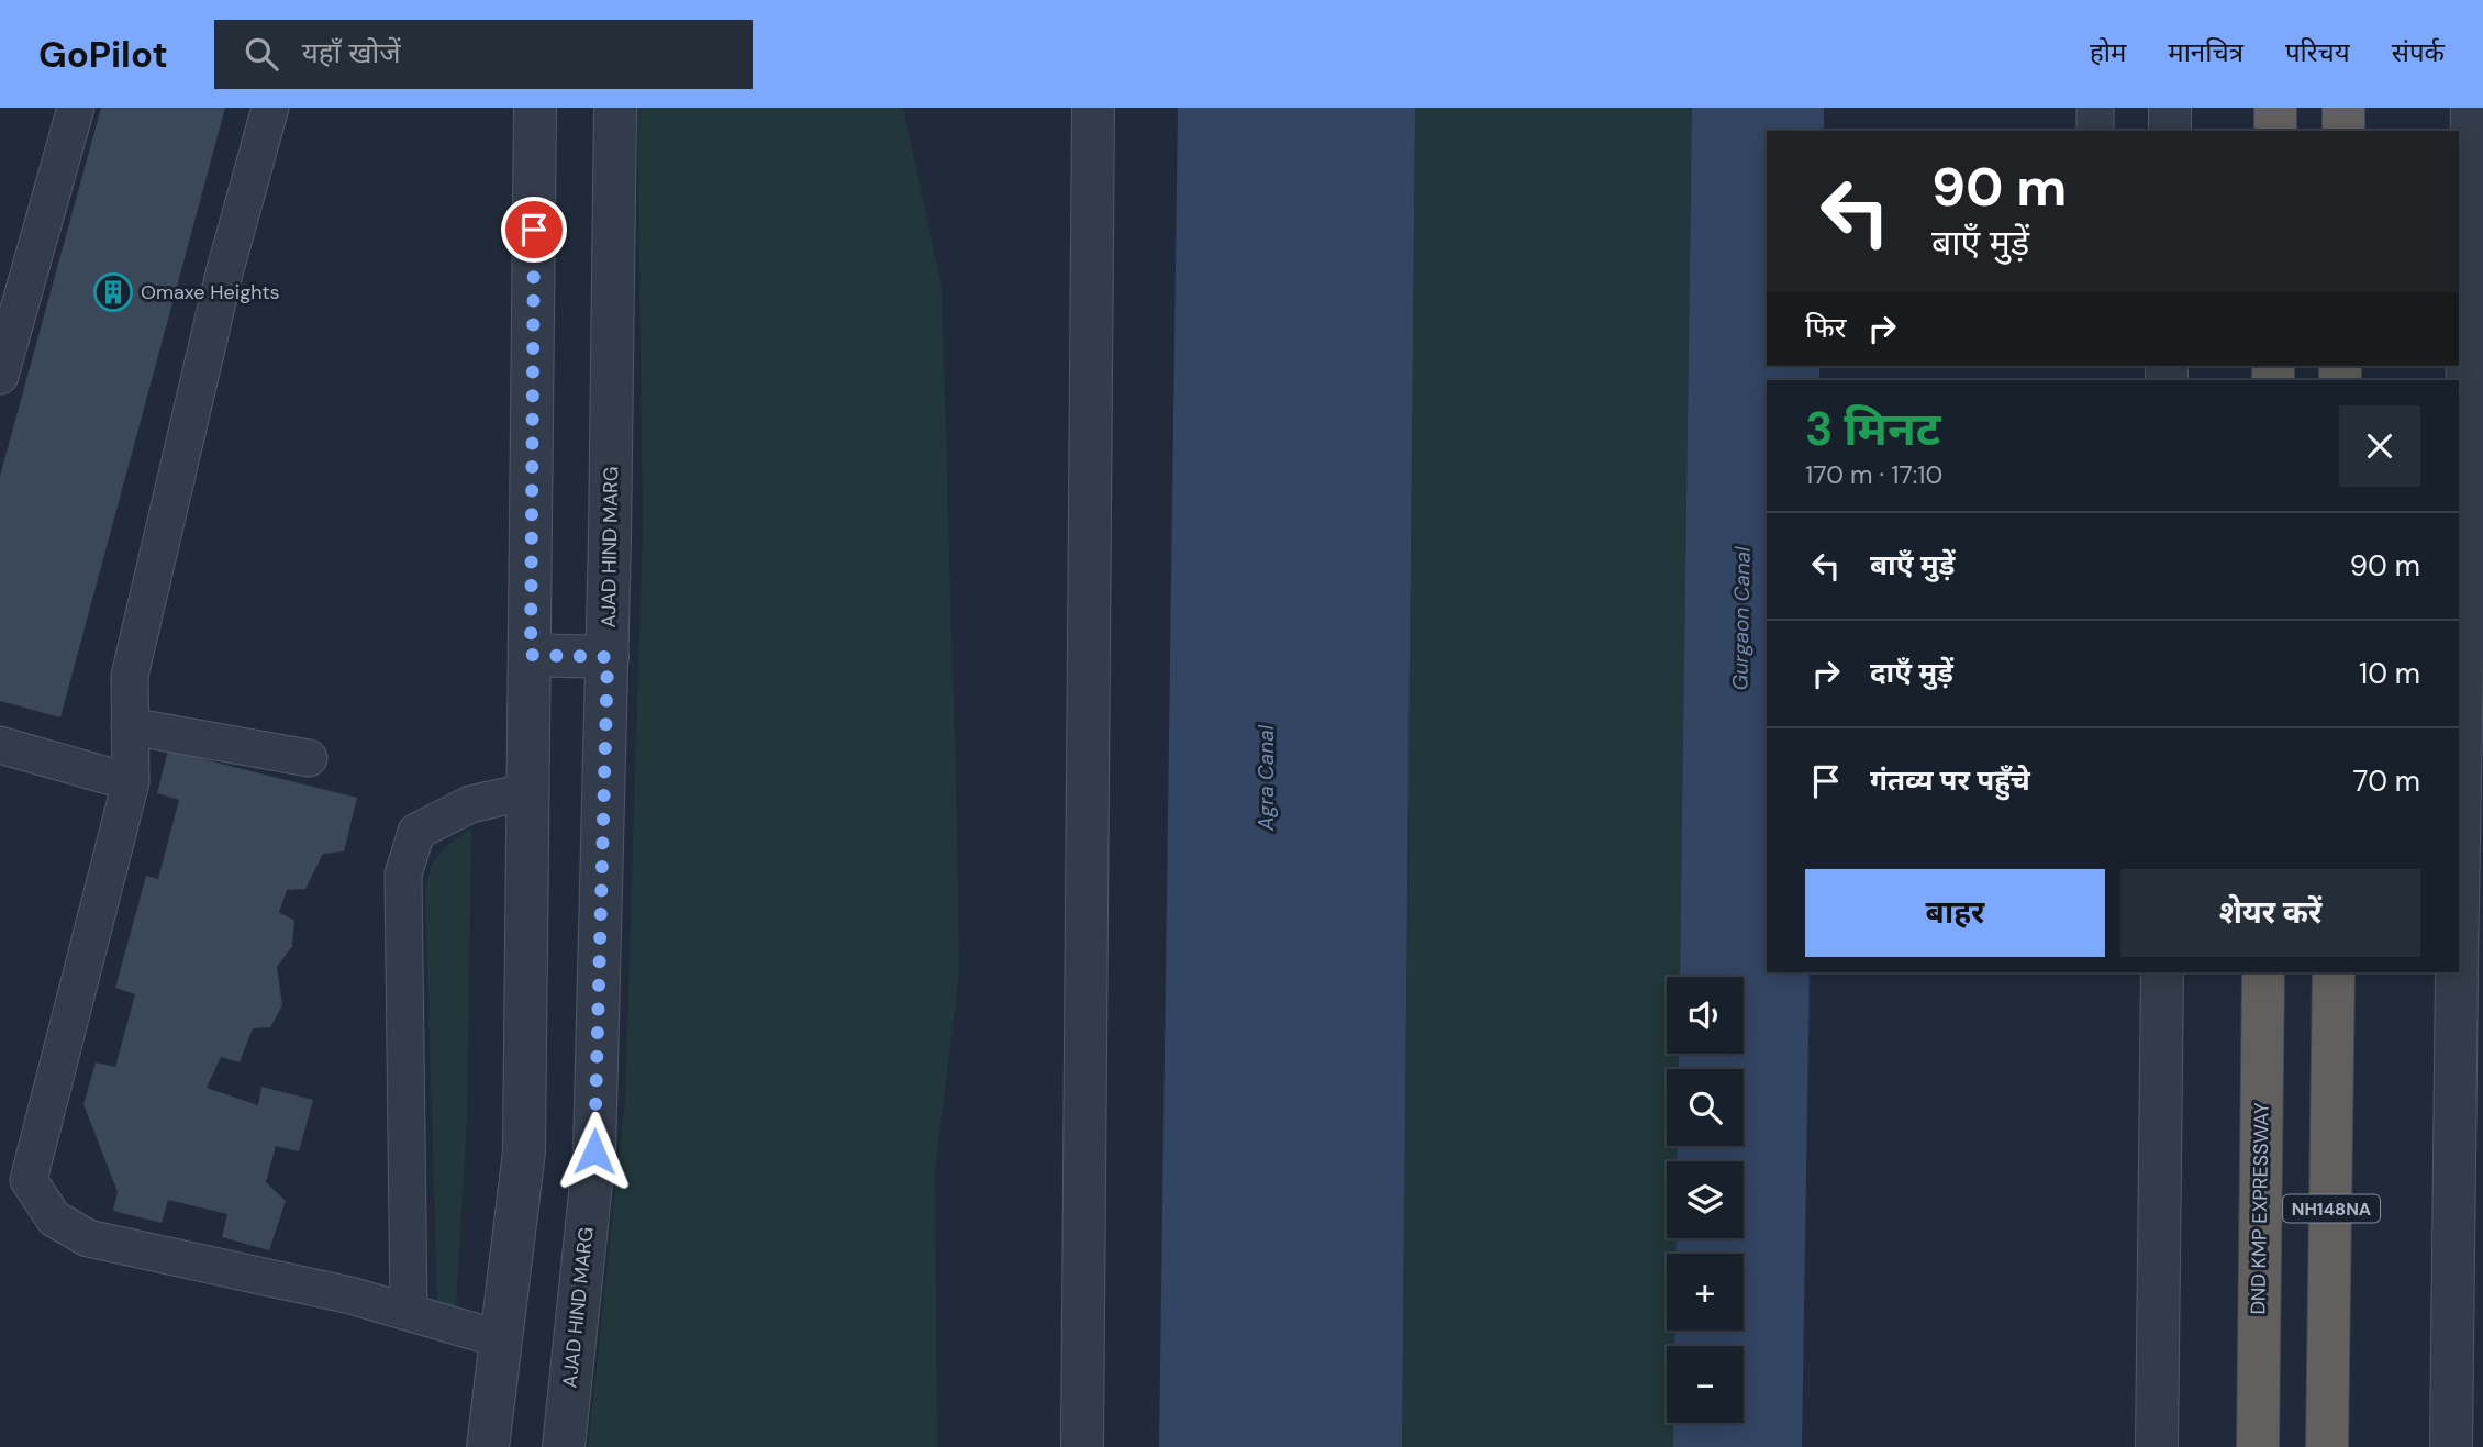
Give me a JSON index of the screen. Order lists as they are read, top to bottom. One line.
{"streets":{"highway":["DND KMP EXPRESSWAY","NH148NA"],"street":["AJAD HIND MARG"]},"water":["Gurgaon Canal","Agra Canal"],"places":{"building":["Omaxe Heights"]},"page":{"header":"GoPilot","search":"यहाँ खोजें","nav":["होम","मानचित्र","परिचय","संपर्क"],"turn":["90 m","बाएँ मुड़ें"],"then":"फिर","heading":["3 मिनट","170 m · 17:10"],"list":[{"name":"बाएँ मुड़ें","value":"90 m"},{"name":"दाएँ मुड़ें","value":"10 m"},{"name":"गंतव्य पर पहुँचे","value":"70 m"}],"buttons":["बाहर","शेयर करें"],"map_buttons":["+","−"]}}
